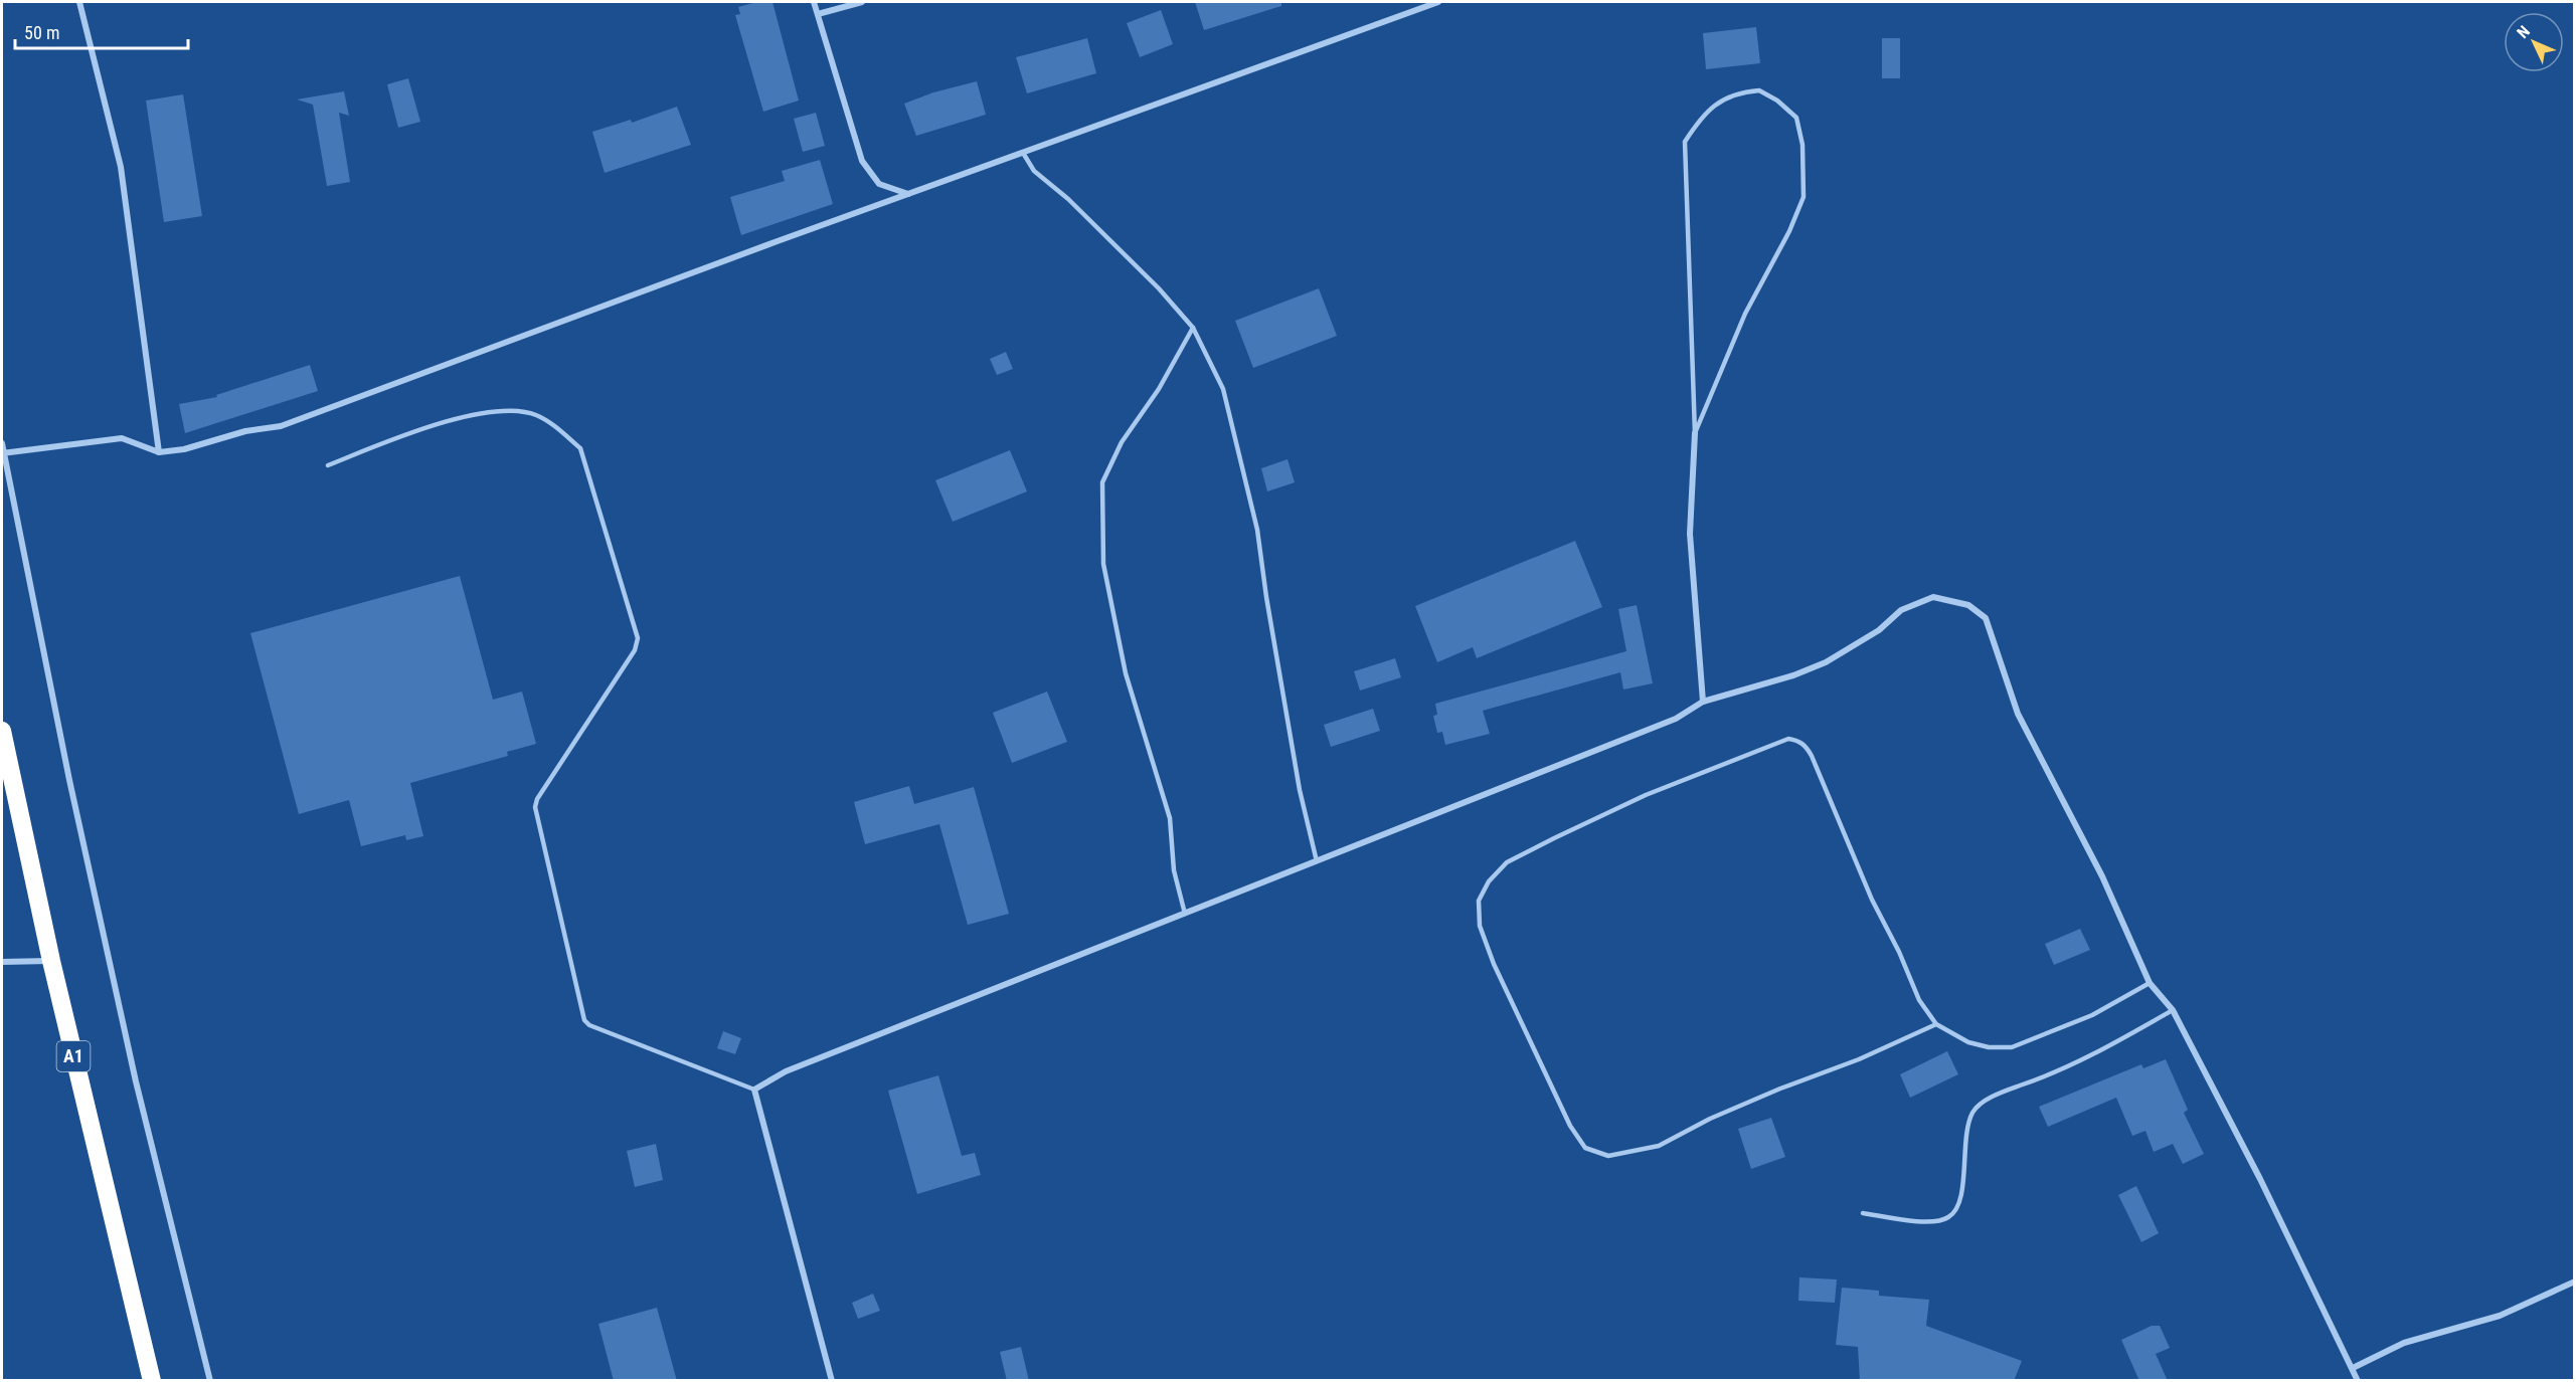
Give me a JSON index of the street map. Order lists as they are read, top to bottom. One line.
{"streets":{"highway":["A1"]},"scale_bar":"50 m","north":"top left"}
